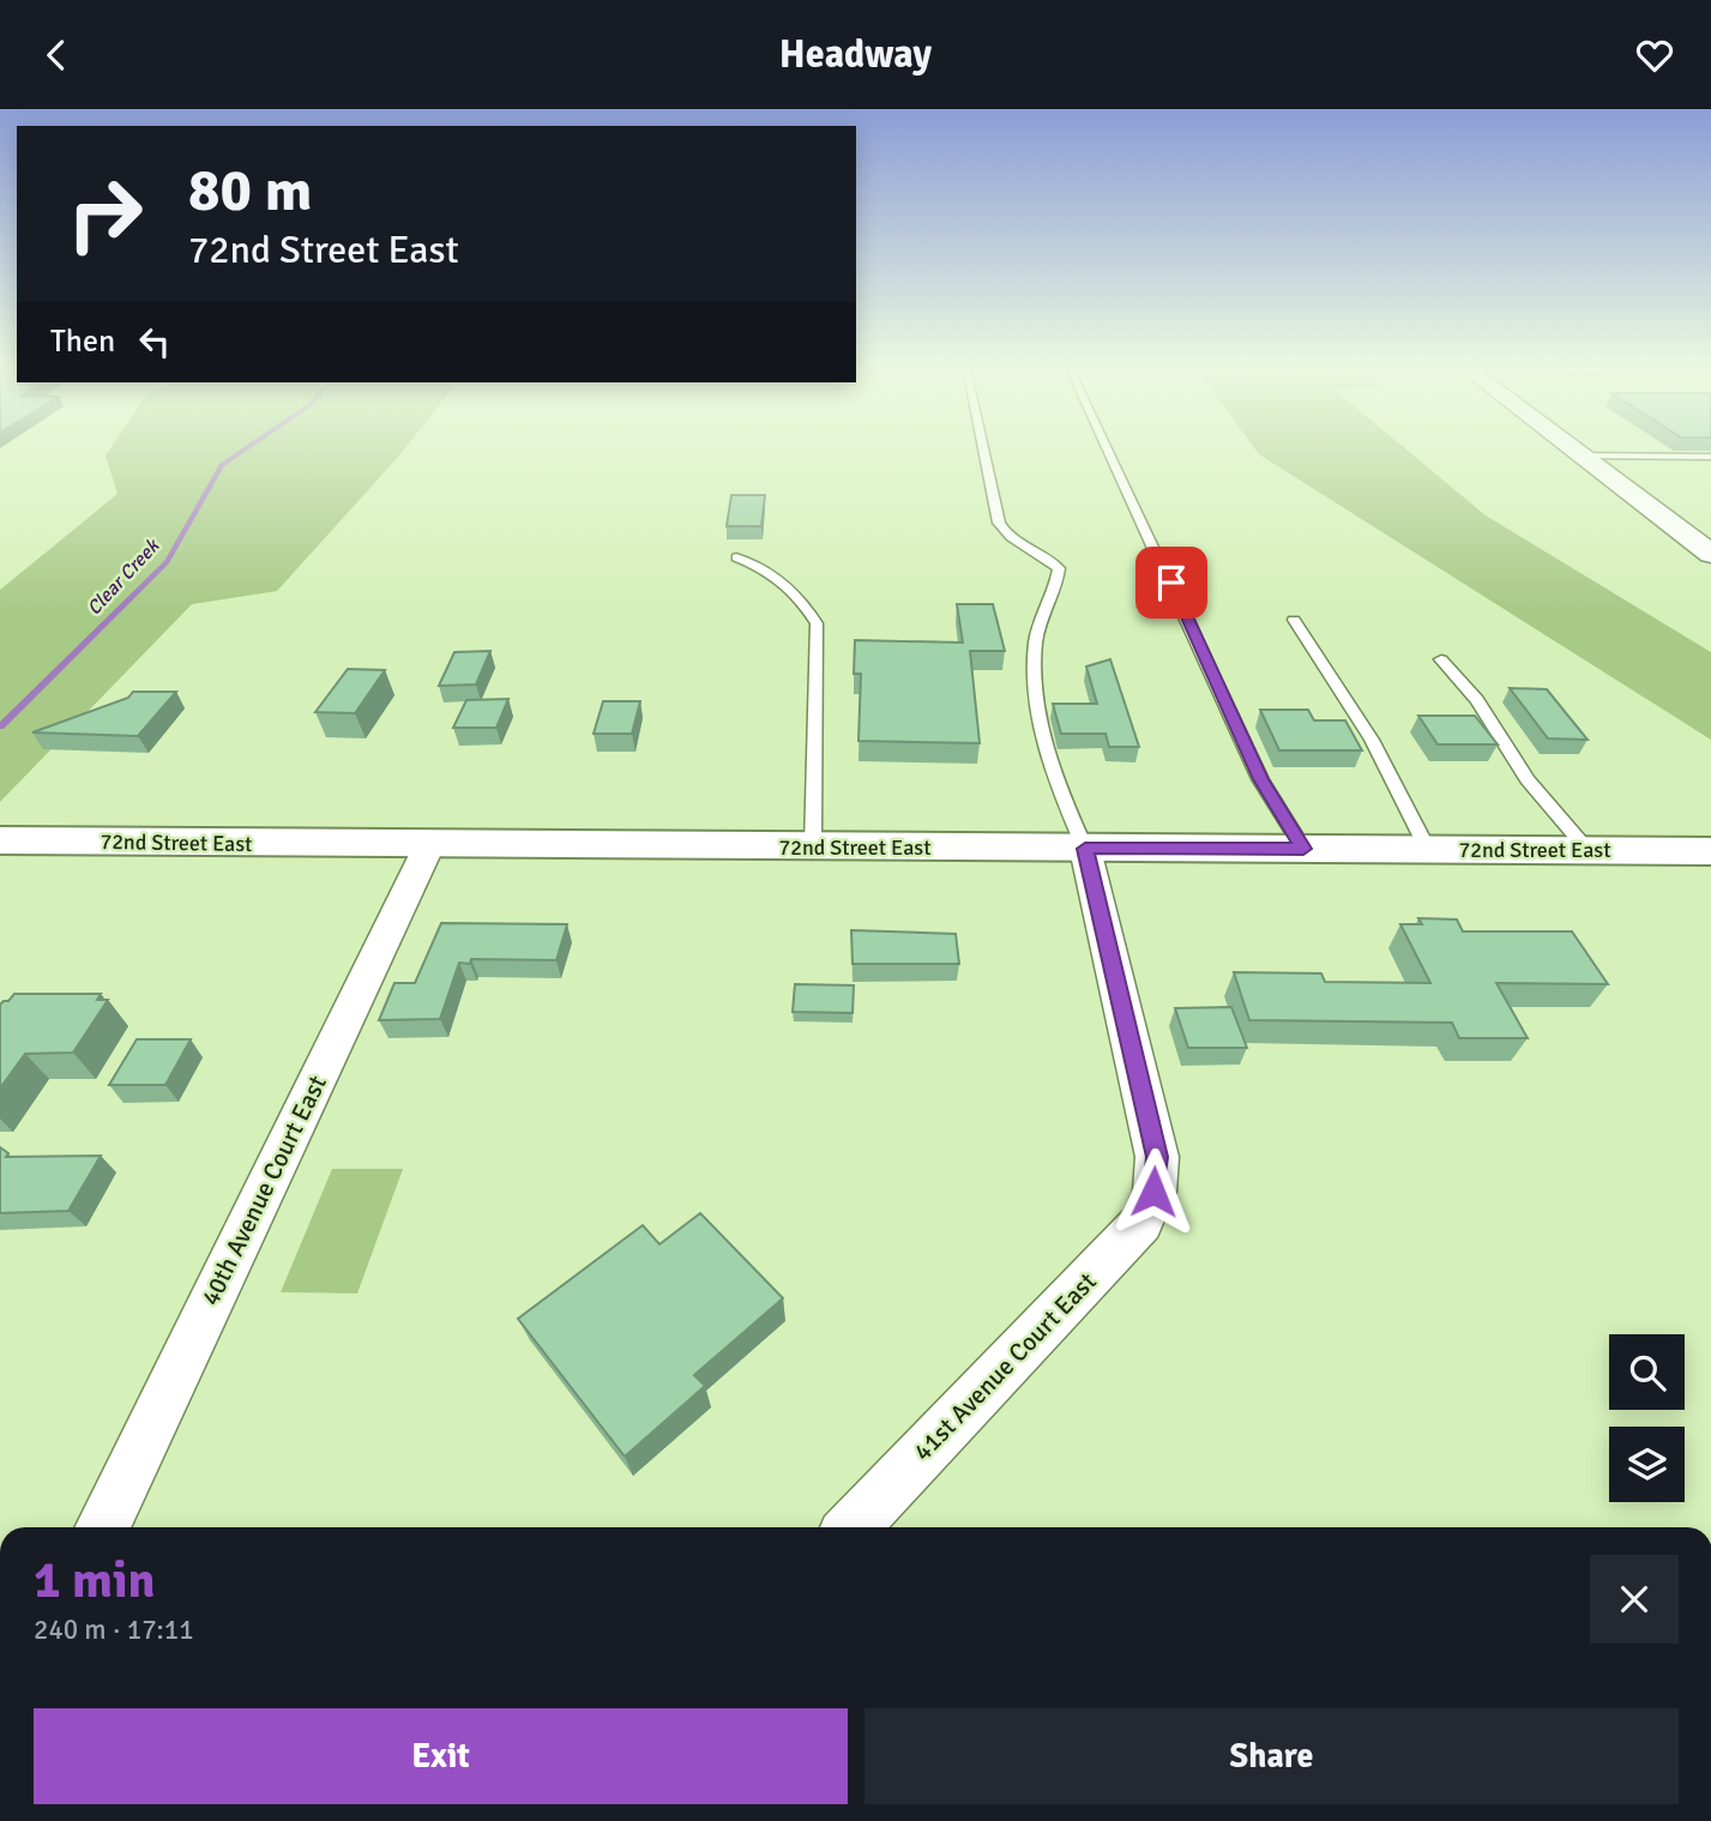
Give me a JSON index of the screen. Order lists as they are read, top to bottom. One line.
{"streets":{"main road":["72nd Street East"],"street":["40th Avenue Court East","41st Avenue Court East"]},"crossings":[["72nd Street East","40th Avenue Court East"],["72nd Street East","41st Avenue Court East"]],"water":["Clear Creek"],"page":{"header":"Headway","turn":["80 m","72nd Street East"],"then":"Then","heading":["1 min","240 m · 17:11"],"buttons":["Exit","Share"]}}
